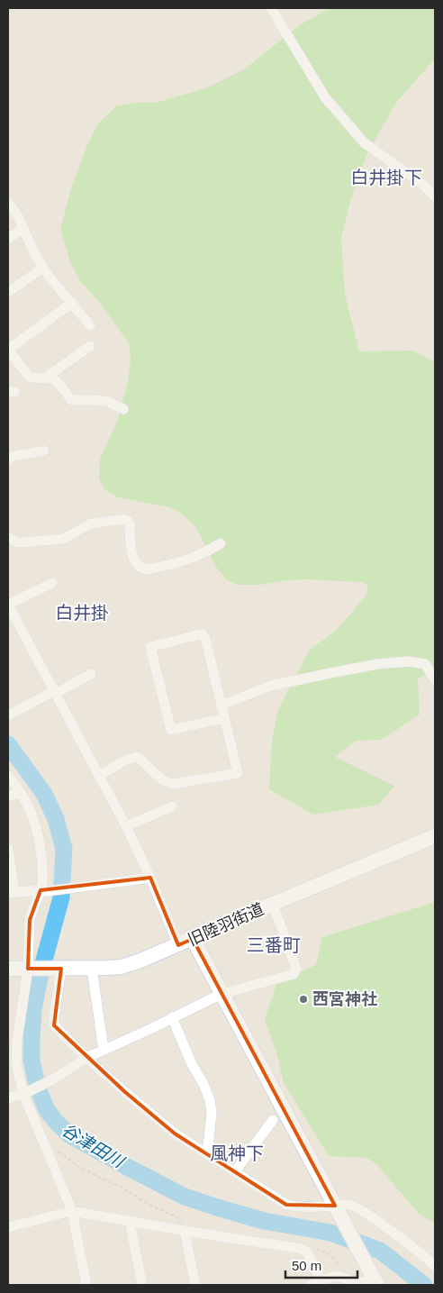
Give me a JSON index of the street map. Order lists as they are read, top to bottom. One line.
{"streets":{"street":["旧陸羽街道"]},"districts":["白井掛下","白井掛","三番町","風神下"],"water":["谷津田川"],"places":["西宮神社"],"scale_bar":"50 m"}
